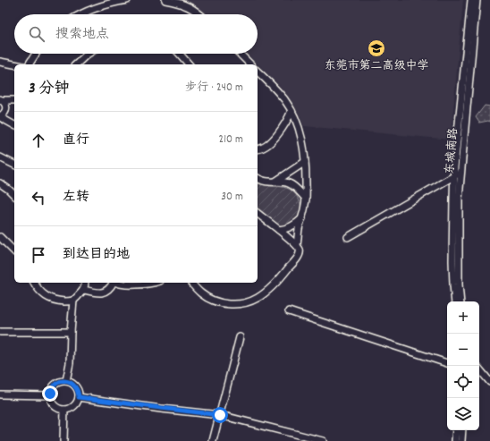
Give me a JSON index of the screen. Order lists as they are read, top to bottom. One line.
{"streets":{"street":["东城南路"]},"places":{"school or university":["东莞市第二高级中学"]},"page":{"search":"搜索地点","heading":["3 分钟","步行 · 240 m"],"list":[["直行","210 m"],["左转","30 m"],"到达目的地"],"map_buttons":["+","−"]}}
